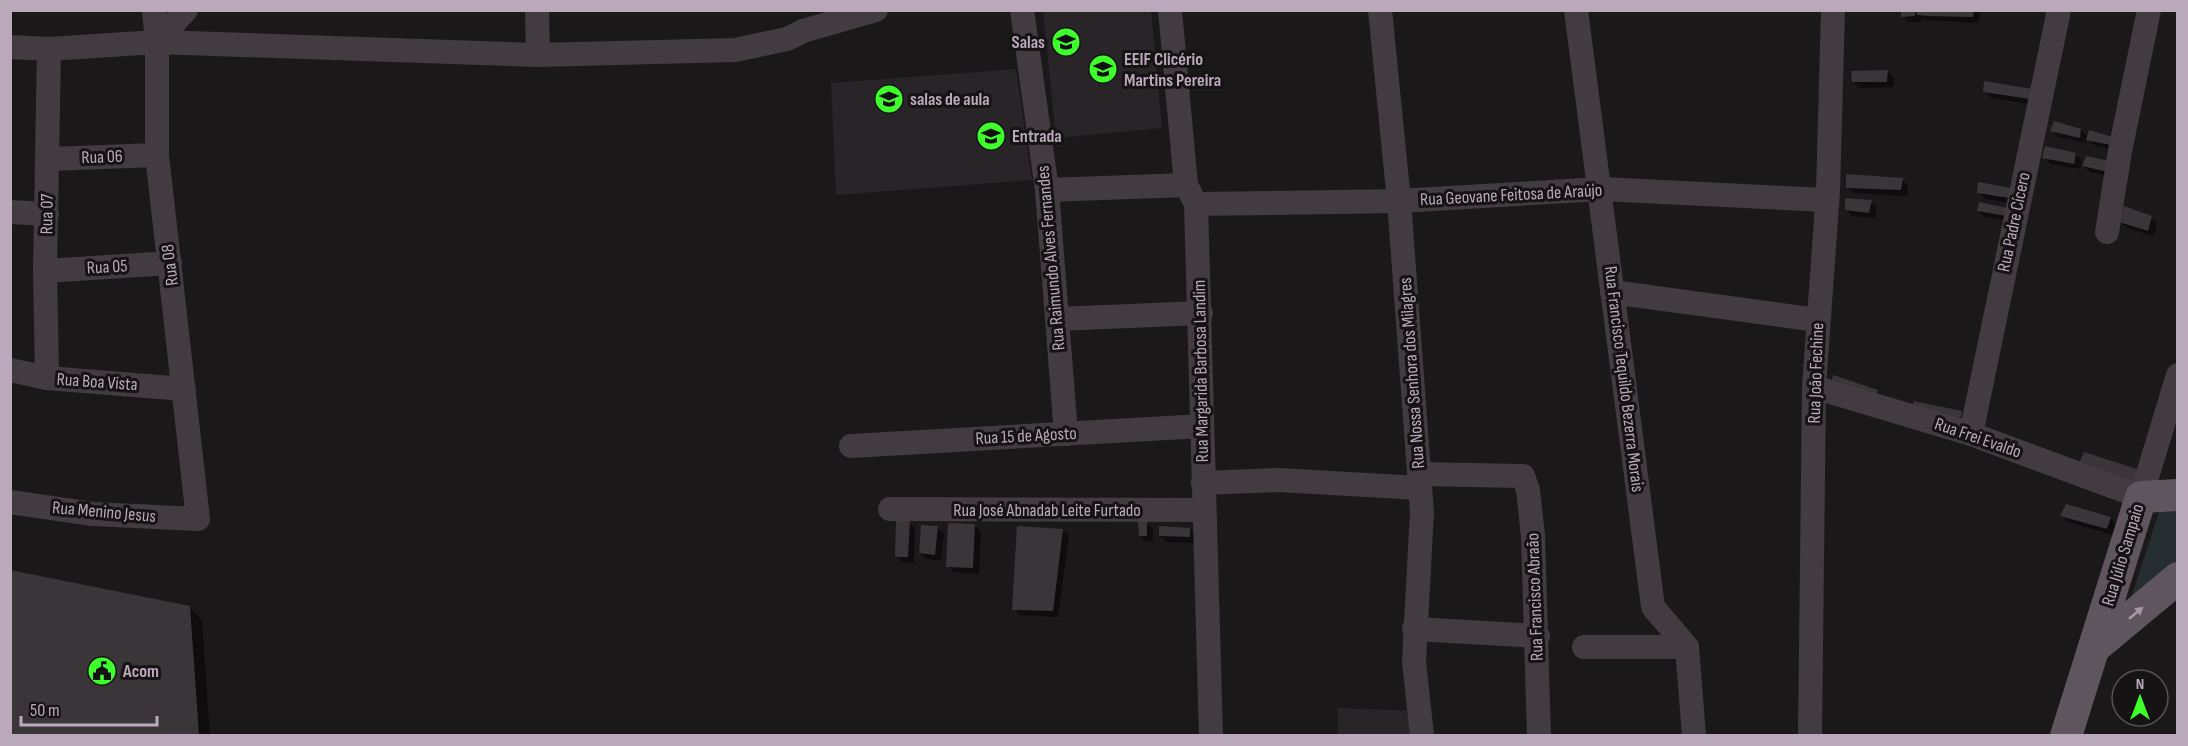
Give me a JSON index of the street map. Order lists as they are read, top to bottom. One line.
{"streets":{"main road":["Rua Júlio Sampaio"],"street":["Rua 06","Rua Geovane Feitosa de Araújo","Rua 07","Rua Padre Cícero","Rua Raimundo Alves Fernandes","Rua 08","Rua 05","Rua Margarida Barbosa Landim","Rua Nossa Senhora dos Milagres","Rua João Fechine","Rua Francisco Tequildo Bezerra Morais","Rua Boa Vista","Rua 15 de Agosto","Rua Frei Evaldo","Rua José Abnadab Leite Furtado","Rua Menino Jesus","Rua Francisco Abraão"]},"crossings":[["Rua 06","Rua 07"],["Rua 06","Rua 08"],["Rua Geovane Feitosa de Araújo","Rua Raimundo Alves Fernandes"],["Rua Geovane Feitosa de Araújo","Rua Margarida Barbosa Landim"],["Rua Geovane Feitosa de Araújo","Rua Nossa Senhora dos Milagres"],["Rua Geovane Feitosa de Araújo","Rua João Fechine"],["Rua Geovane Feitosa de Araújo","Rua Francisco Tequildo Bezerra Morais"],["Rua 07","Rua 05"],["Rua 07","Rua Boa Vista"],["Rua Padre Cícero","Rua Frei Evaldo"],["Rua Raimundo Alves Fernandes","Rua 15 de Agosto"],["Rua 08","Rua 05"],["Rua 08","Rua Boa Vista"],["Rua 08","Rua Menino Jesus"],["Rua Margarida Barbosa Landim","Rua 15 de Agosto"],["Rua Margarida Barbosa Landim","Rua José Abnadab Leite Furtado"],["Rua Nossa Senhora dos Milagres","Rua Francisco Abraão"],["Rua João Fechine","Rua Frei Evaldo"],["Rua Frei Evaldo","Rua Júlio Sampaio"]],"places":{"school or university":["Salas","EEIF Clicério Martins Pereira","salas de aula","Entrada"],"public building":["Acom"]},"scale_bar":"50 m","north":"top"}
